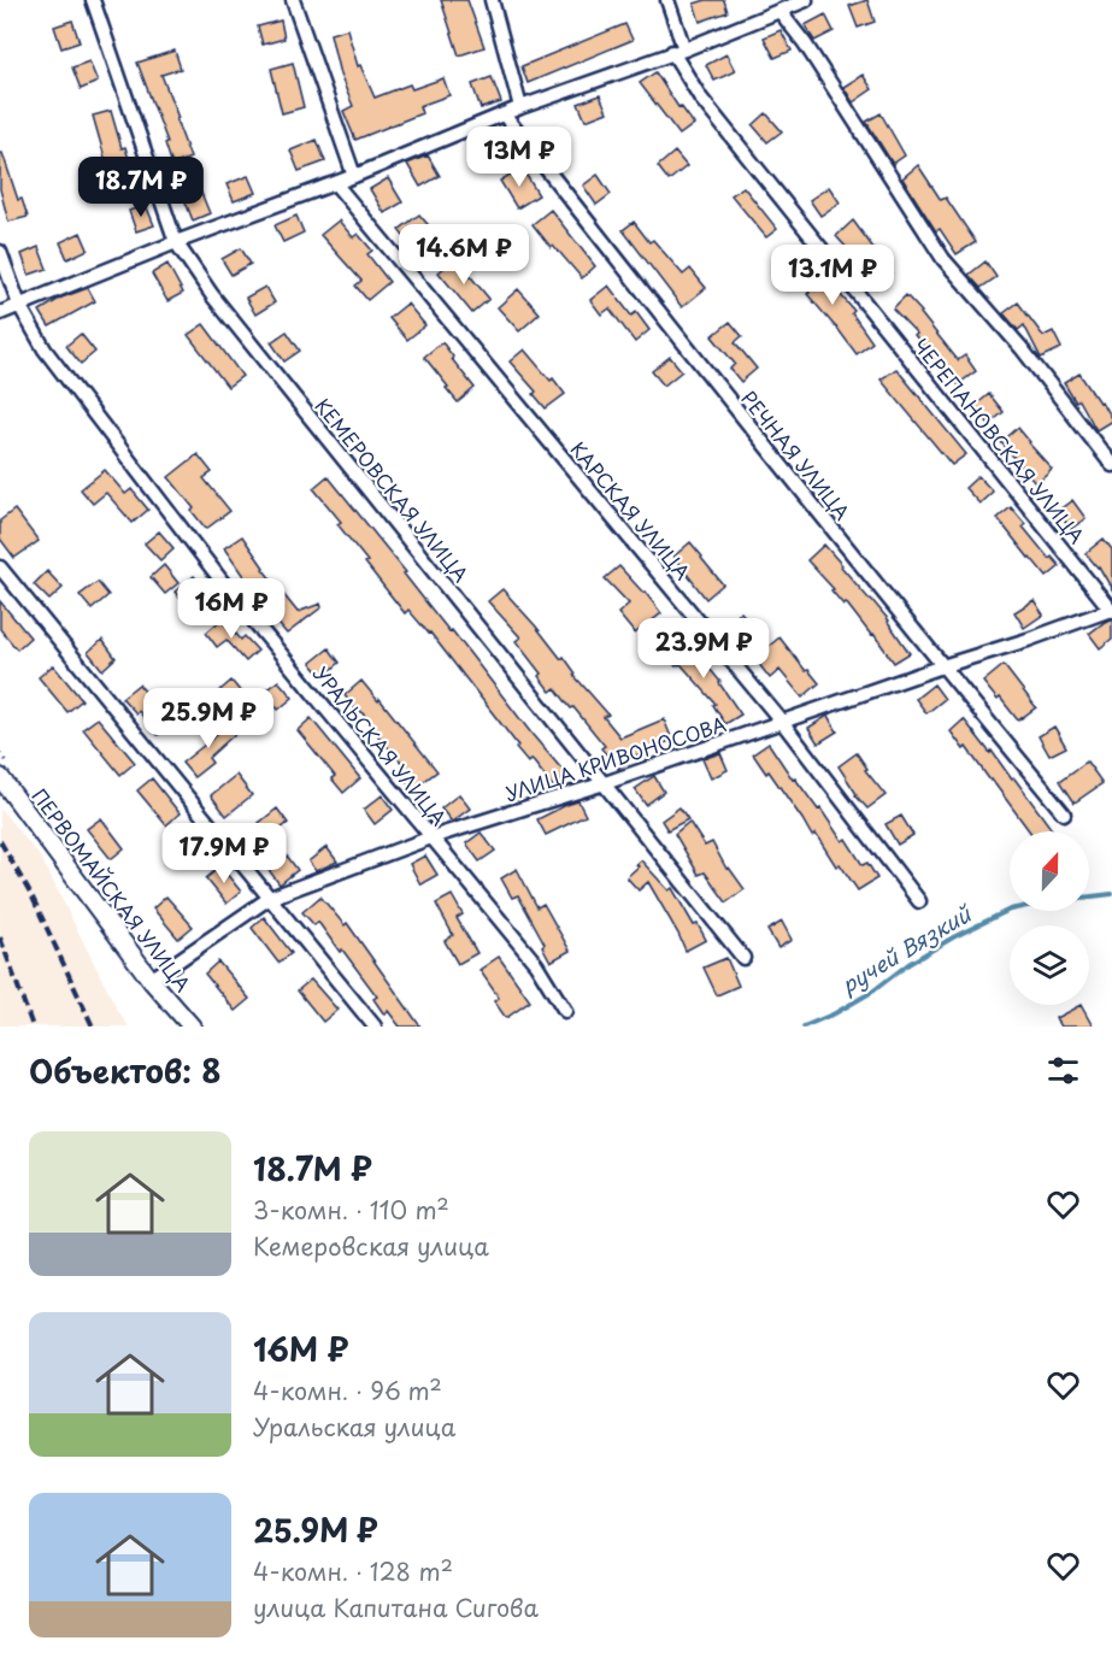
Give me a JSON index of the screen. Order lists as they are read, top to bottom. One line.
{"streets":{"main road":["ПЕРВОМАЙСКАЯ УЛИЦА"],"street":["ЧЕРЕПАНОВСКАЯ УЛИЦА","РЕЧНАЯ УЛИЦА","КЕМЕРОВСКАЯ УЛИЦА","КАРСКАЯ УЛИЦА","УРАЛЬСКАЯ УЛИЦА","УЛИЦА КРИВОНОСОВА"]},"crossings":[["ЧЕРЕПАНОВСКАЯ УЛИЦА","УЛИЦА КРИВОНОСОВА"],["РЕЧНАЯ УЛИЦА","УЛИЦА КРИВОНОСОВА"],["КЕМЕРОВСКАЯ УЛИЦА","УЛИЦА КРИВОНОСОВА"],["КАРСКАЯ УЛИЦА","УЛИЦА КРИВОНОСОВА"],["УРАЛЬСКАЯ УЛИЦА","УЛИЦА КРИВОНОСОВА"],["УЛИЦА КРИВОНОСОВА","ПЕРВОМАЙСКАЯ УЛИЦА"]],"water":["ручей Вязкий"],"north":"top","page":{"price":["13M ₽","18.7M ₽","14.6M ₽","13.1M ₽","16M ₽","23.9M ₽","25.9M ₽","17.9M ₽"],"heading":"Объектов: 8","list":[{"name":"18.7M ₽","note":"3-комн. · 110 m² · Кемеровская улица"},{"name":"16M ₽","note":"4-комн. · 96 m² · Уральская улица"},{"name":"25.9M ₽","note":"4-комн. · 128 m² · улица Капитана Сигова"}]}}
